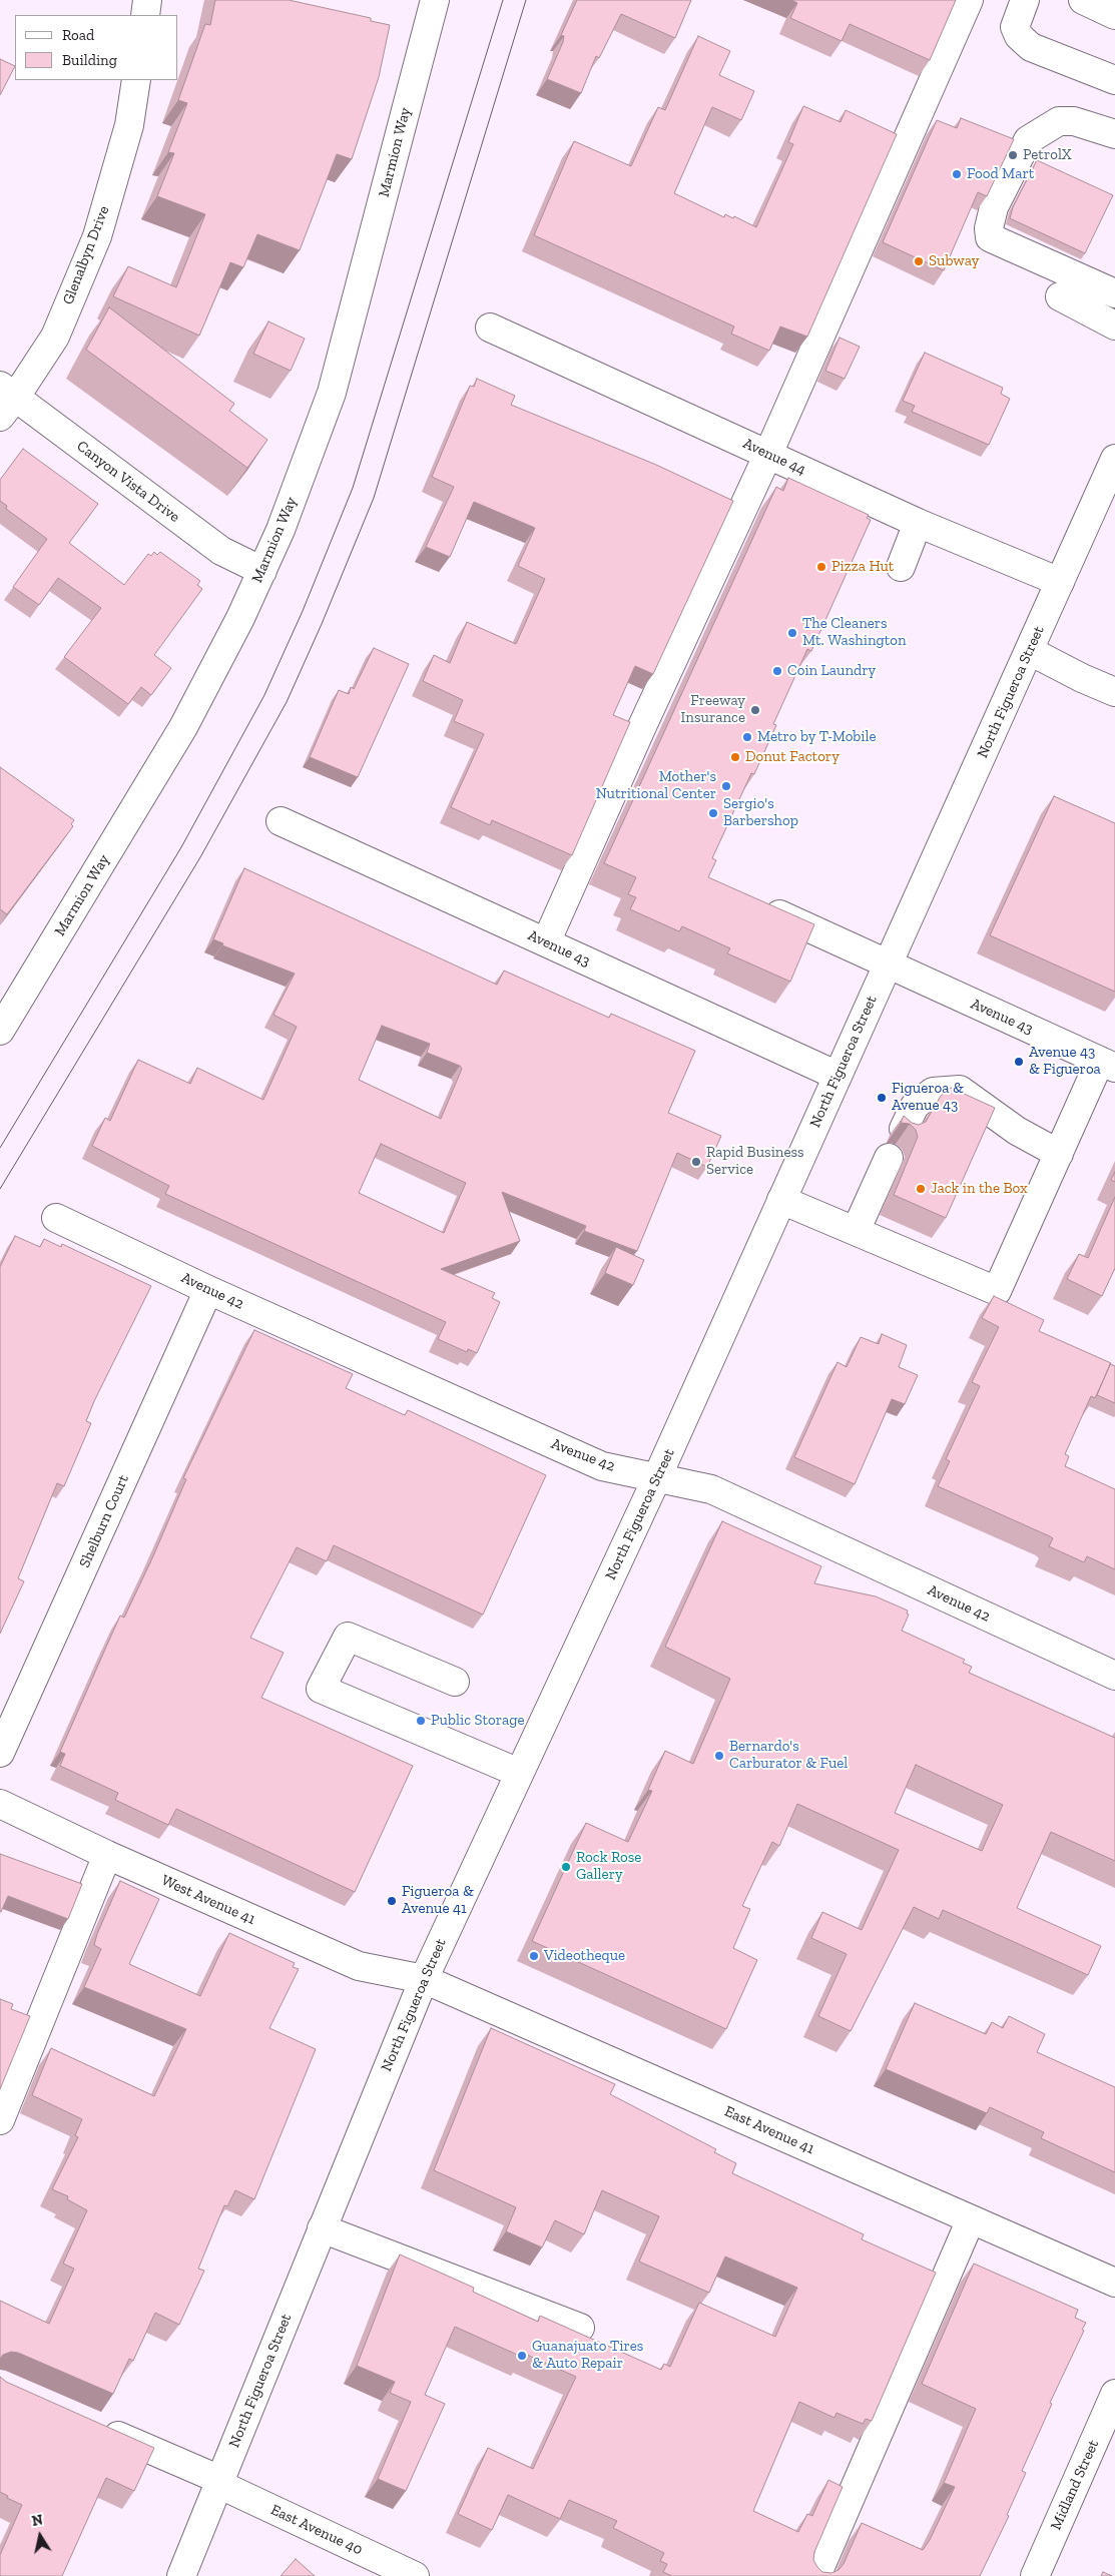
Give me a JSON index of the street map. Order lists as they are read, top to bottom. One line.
{"streets":{"street":["Marmion Way","Glenalbyn Drive","Avenue 44","Canyon Vista Drive","North Figueroa Street","Avenue 43","Avenue 42","Shelburn Court","West Avenue 41","East Avenue 41","Midland Street","East Avenue 40"]},"crossings":[["Marmion Way","Canyon Vista Drive"],["Glenalbyn Drive","Canyon Vista Drive"],["Avenue 44","North Figueroa Street"],["North Figueroa Street","Avenue 43"],["North Figueroa Street","Avenue 42"],["North Figueroa Street","West Avenue 41"],["North Figueroa Street","East Avenue 41"],["North Figueroa Street","East Avenue 40"],["Avenue 42","Shelburn Court"],["West Avenue 41","East Avenue 41"]],"places":["PetrolX","Food Mart","Subway","Pizza Hut","The Cleaners Mt. Washington","Coin Laundry","Freeway Insurance","Metro by T-Mobile","Donut Factory","Mother's Nutritional Center","Sergio's Barbershop","Avenue 43 & Figueroa","Figueroa & Avenue 43","Rapid Business Service","Jack in the Box","Public Storage","Bernardo's Carburator & Fuel","Rock Rose Gallery","Figueroa & Avenue 41","Videotheque","Guanajuato Tires & Auto Repair"],"legend":["Road","Building"],"north":"top"}
